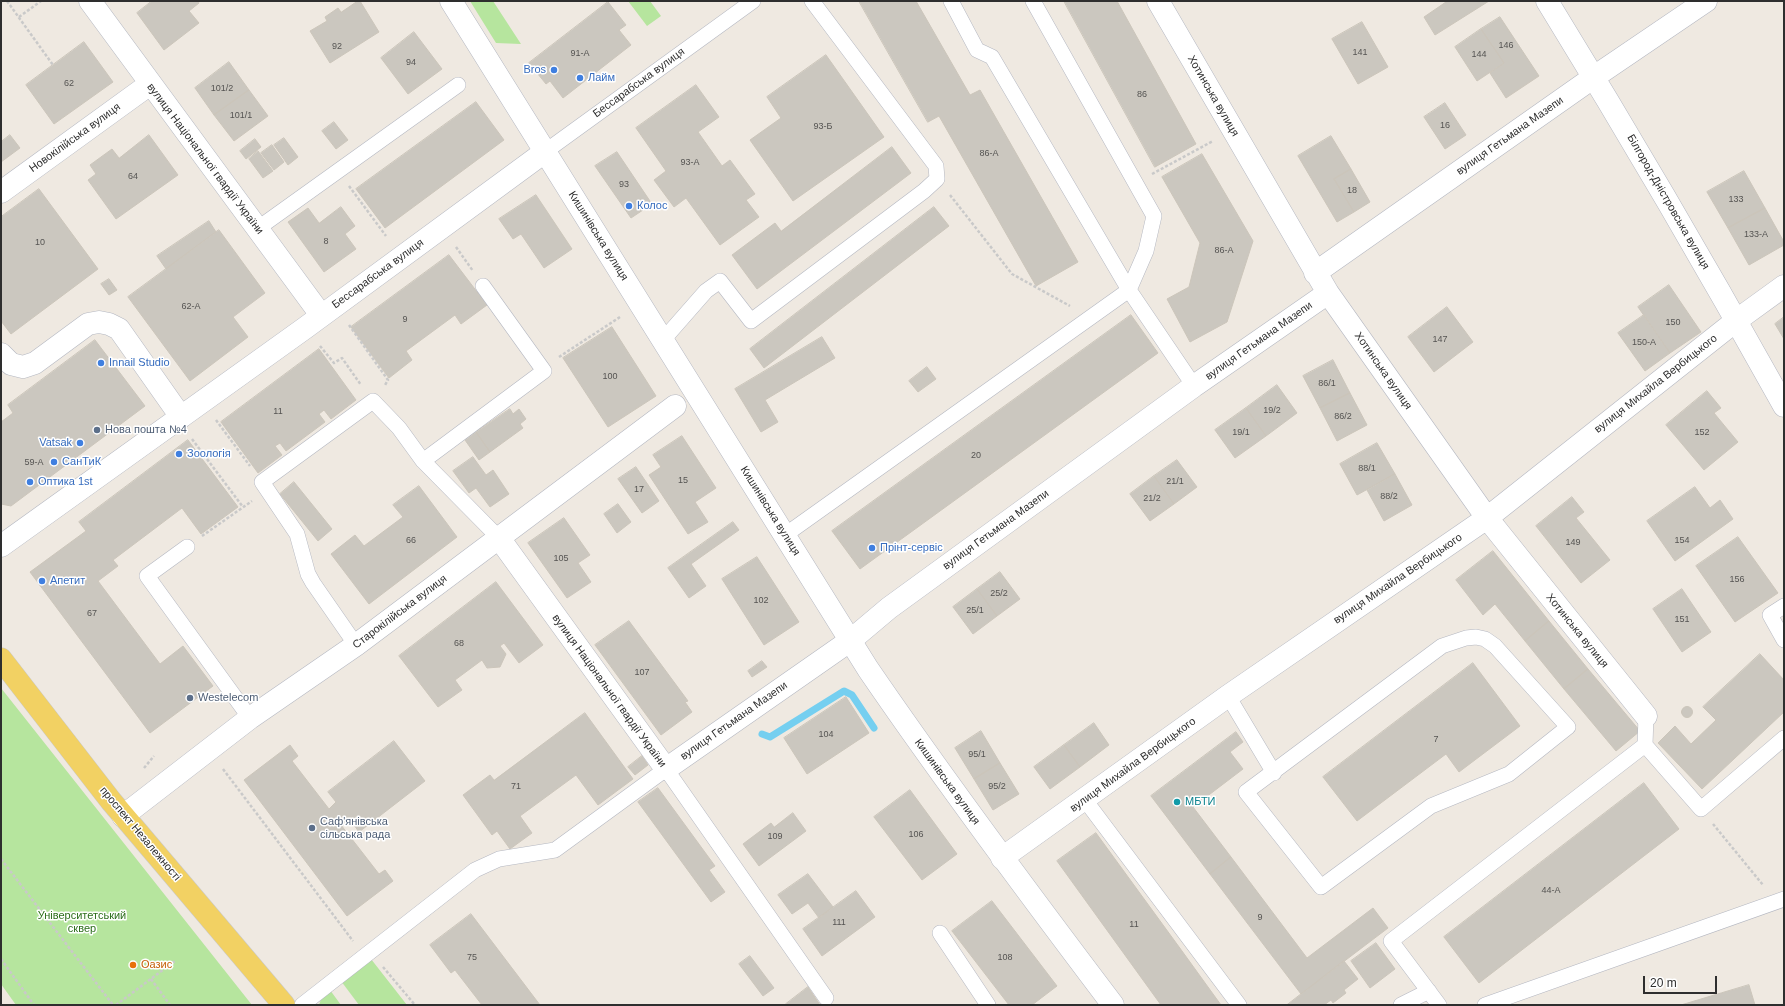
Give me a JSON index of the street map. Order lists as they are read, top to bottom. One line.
{"streets":{"main road":["проспект Незалежності"],"street":["Бессарабська вулиця","Хотинська вулиця","вулиця Гетьмана Мазепи","Новокілійська вулиця","вулиця Національної гвардії України","Білгород-Дністровська вулиця","Кишинівська вулиця","вулиця Михайла Вербицького","Старокілійська вулиця"]},"crossings":[["Бессарабська вулиця","вулиця Національної гвардії України"],["Бессарабська вулиця","Кишинівська вулиця"],["Хотинська вулиця","вулиця Гетьмана Мазепи"],["Хотинська вулиця","вулиця Михайла Вербицького"],["вулиця Гетьмана Мазепи","вулиця Національної гвардії України"],["вулиця Гетьмана Мазепи","Білгород-Дністровська вулиця"],["вулиця Гетьмана Мазепи","Кишинівська вулиця"],["Новокілійська вулиця","вулиця Національної гвардії України"],["вулиця Національної гвардії України","Старокілійська вулиця"],["Білгород-Дністровська вулиця","вулиця Михайла Вербицького"],["Кишинівська вулиця","вулиця Михайла Вербицького"],["Старокілійська вулиця","проспект Незалежності"]],"parks":["Університетський сквер"],"places":["Bros","Лайм","Колос","Innail Studio","Нова пошта №4","Vatsak","Зоологія","СанТиК","Оптика 1st","Прінт-сервіс","Апетит","Westelecom","МБТИ","Саф'янівська сільська рада","Оазис"],"house_numbers":["146","92","141","91-А","144","94","62","101/2","86","101/1","16","93-Б","86-А","93-А","64","93","18","133","133-А","8","10","86-А","62-А","9","150","147","150-А","100","86/1","19/2","11","86/2","19/1","152","20","59-А","88/1","15","21/1","17","88/2","21/2","66","154","149","105","156","25/2","102","25/1","67","151","68","107","104","7","95/1","71","95/2","106","109","44-А","9","111","11","75","108"],"scale_bar":"20 m"}
